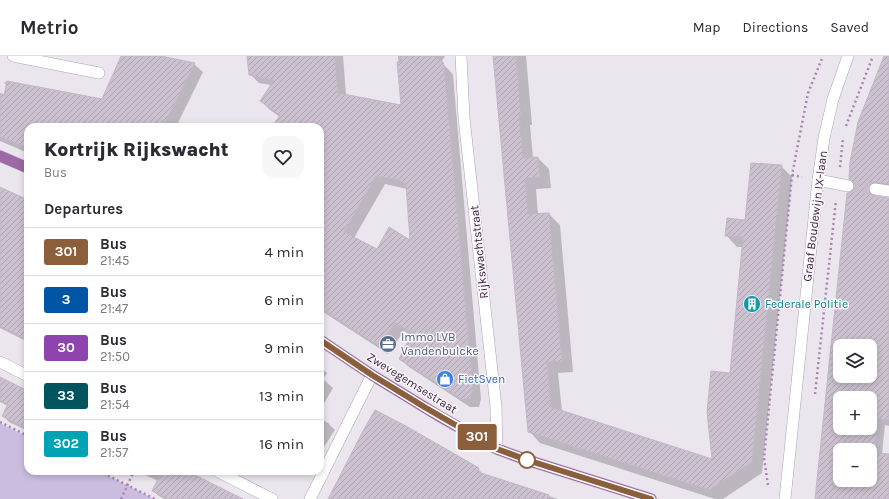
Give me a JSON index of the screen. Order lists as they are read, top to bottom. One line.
{"streets":{"main road":["Zwevegemsestraat"],"street":["Graaf Boudewijn IX-laan","Rijkswachtstraat"]},"crossings":[["Rijkswachtstraat","Zwevegemsestraat"]],"places":{"building":["Federale Politie"],"office":["Immo LVB Vandenbulcke"],"shop":["FietSven"]},"lines":["bus line 301"],"page":{"header":"Metrio","nav":["Map","Directions","Saved"],"on_map":"301","heading":[["Kortrijk Rijkswacht","Bus"],"Departures"],"list":[{"mark":"301","name":"Bus","note":"21:45","value":"4 min"},{"mark":"3","name":"Bus","note":"21:47","value":"6 min"},{"mark":"30","name":"Bus","note":"21:50","value":"9 min"},{"mark":"33","name":"Bus","note":"21:54","value":"13 min"},{"mark":"302","name":"Bus","note":"21:57","value":"16 min"}],"map_buttons":["+","−"]}}
